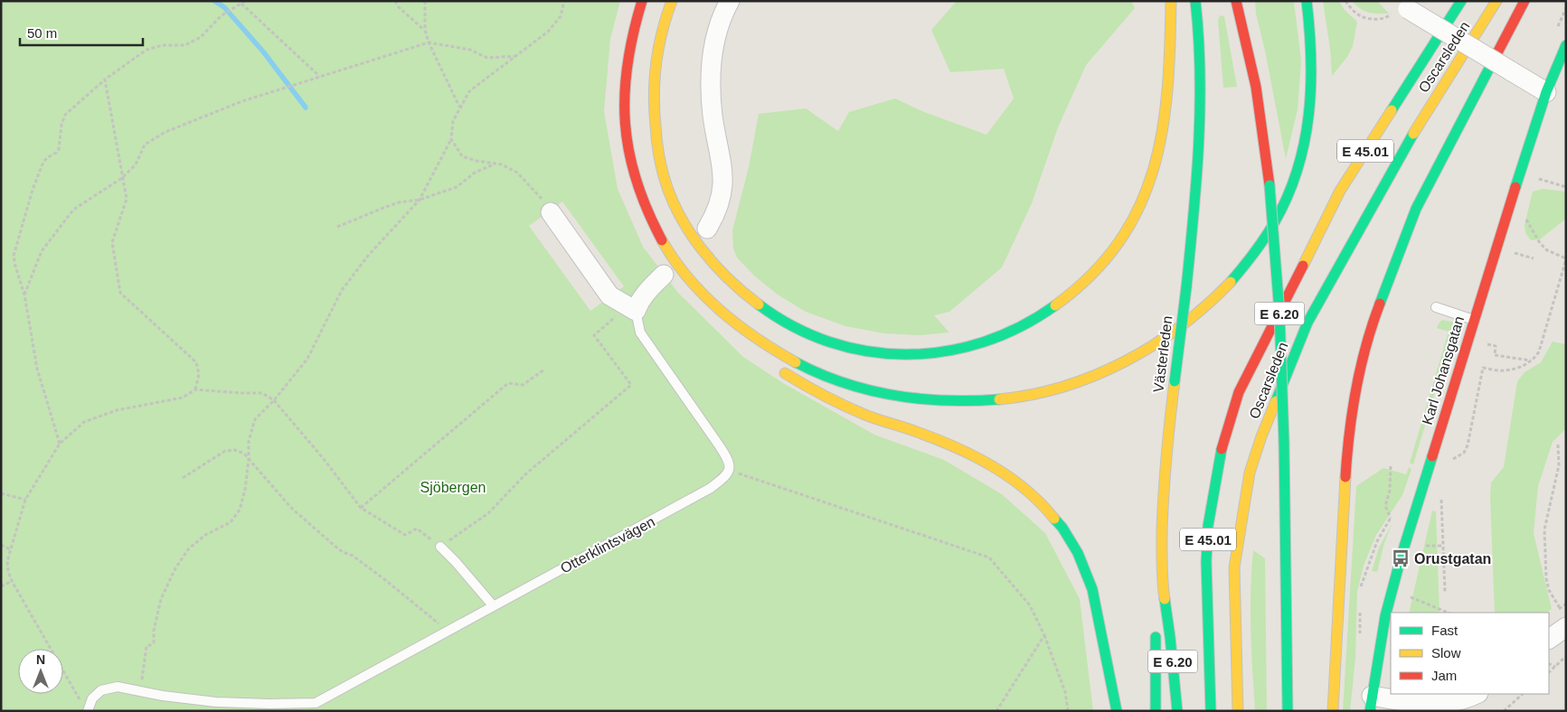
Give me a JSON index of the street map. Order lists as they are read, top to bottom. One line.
{"streets":{"main road":["Oscarsleden","E 45.01","E 6.20","Västerleden","Karl Johansgatan"],"lane":["Otterklintsvägen"]},"parks":["Sjöbergen"],"places":{"bus stop":["Orustgatan"]},"legend":["Fast","Slow","Jam"],"scale_bar":"50 m","north":"top"}
